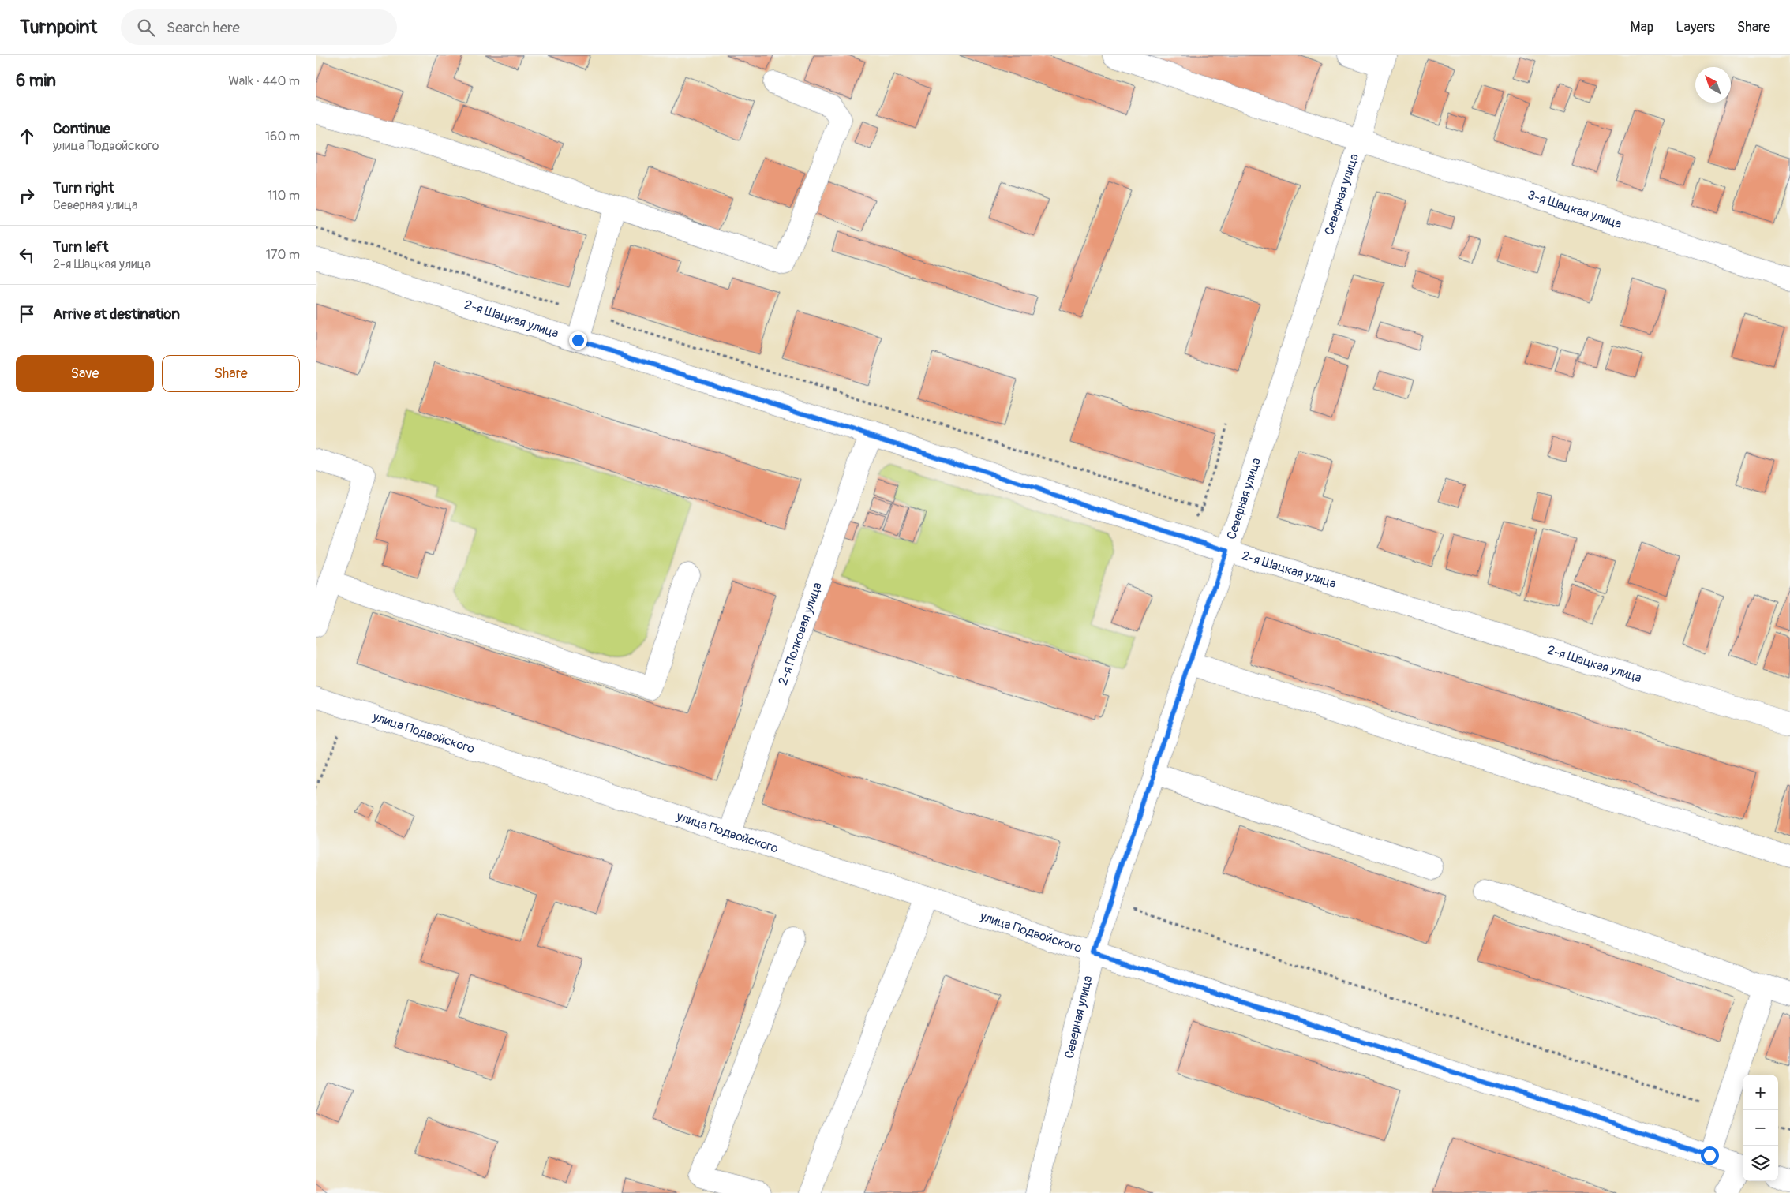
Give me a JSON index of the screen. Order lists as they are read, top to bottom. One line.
{"streets":{"street":["Северная улица","3-я Шацкая улица","2-я Шацкая улица","2-я Полковая улица","улица Подвойского"]},"crossings":[["Северная улица","3-я Шацкая улица"],["Северная улица","2-я Шацкая улица"],["Северная улица","улица Подвойского"],["2-я Шацкая улица","2-я Полковая улица"],["2-я Полковая улица","улица Подвойского"]],"north":"top left","page":{"header":"Turnpoint","search":"Search here","nav":["Map","Layers","Share"],"heading":["6 min","Walk · 440 m"],"list":[["Continue","улица Подвойского","160 m"],["Turn right","Северная улица","110 m"],["Turn left","2-я Шацкая улица","170 m"],"Arrive at destination"],"buttons":["Save","Share"],"map_buttons":["+","−"]}}
